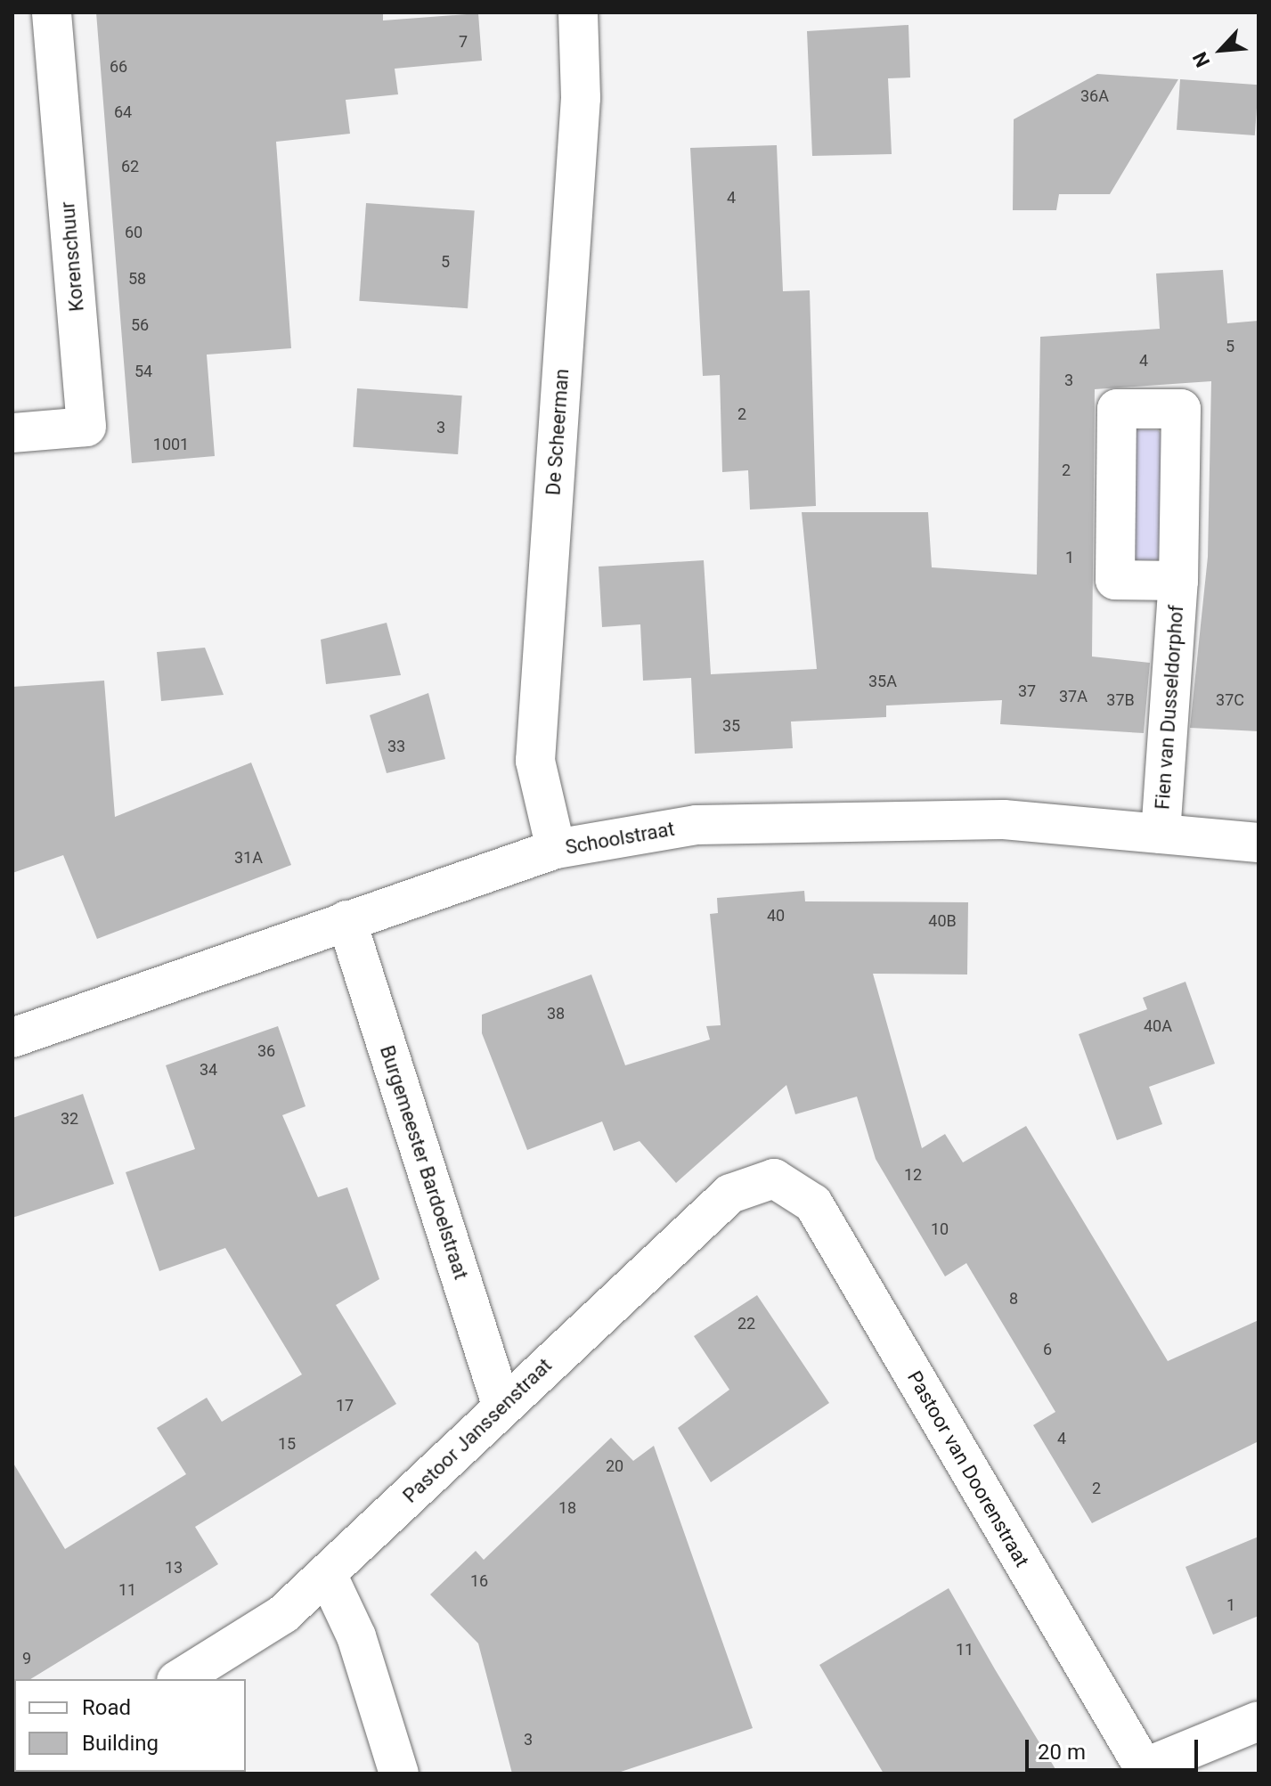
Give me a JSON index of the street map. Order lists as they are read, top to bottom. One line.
{"streets":{"street":["Korenschuur","De Scheerman","Fien van Dusseldorphof","Schoolstraat","Burgemeester Bardoelstraat","Pastoor Janssenstraat","Pastoor van Doorenstraat"]},"crossings":[["De Scheerman","Schoolstraat"],["Fien van Dusseldorphof","Schoolstraat"],["Schoolstraat","Burgemeester Bardoelstraat"],["Burgemeester Bardoelstraat","Pastoor Janssenstraat"],["Pastoor Janssenstraat","Pastoor van Doorenstraat"]],"house_numbers":["7","66","36A","64","62","4","60","5","58","56","5","4","54","3","2","3","1001","2","1","35A","37","37A","37B","37C","35","33","31A","40","40B","38","40A","36","34","32","12","10","8","22","6","17","4","15","20","2","18","13","16","11","1","11","9","3"],"legend":["Road","Building"],"scale_bar":"20 m","north":"bottom left"}
